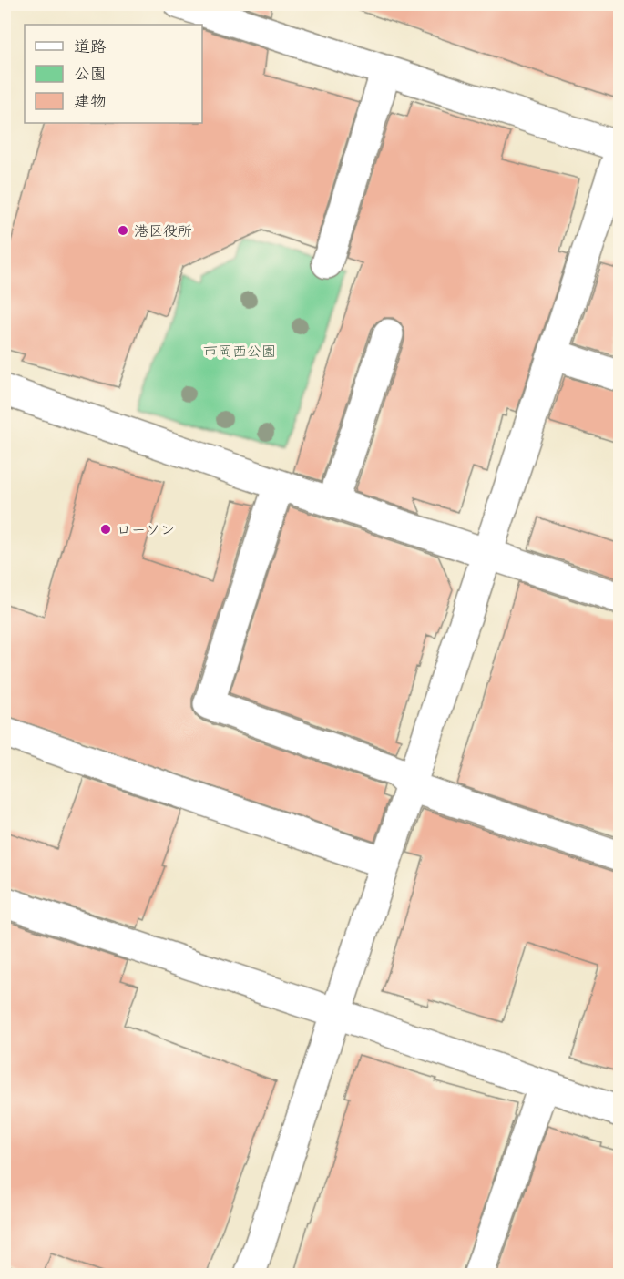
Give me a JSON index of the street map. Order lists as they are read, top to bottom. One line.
{"parks":["市岡西公園"],"places":["港区役所","ローソン"],"legend":["道路","公園","建物"]}
